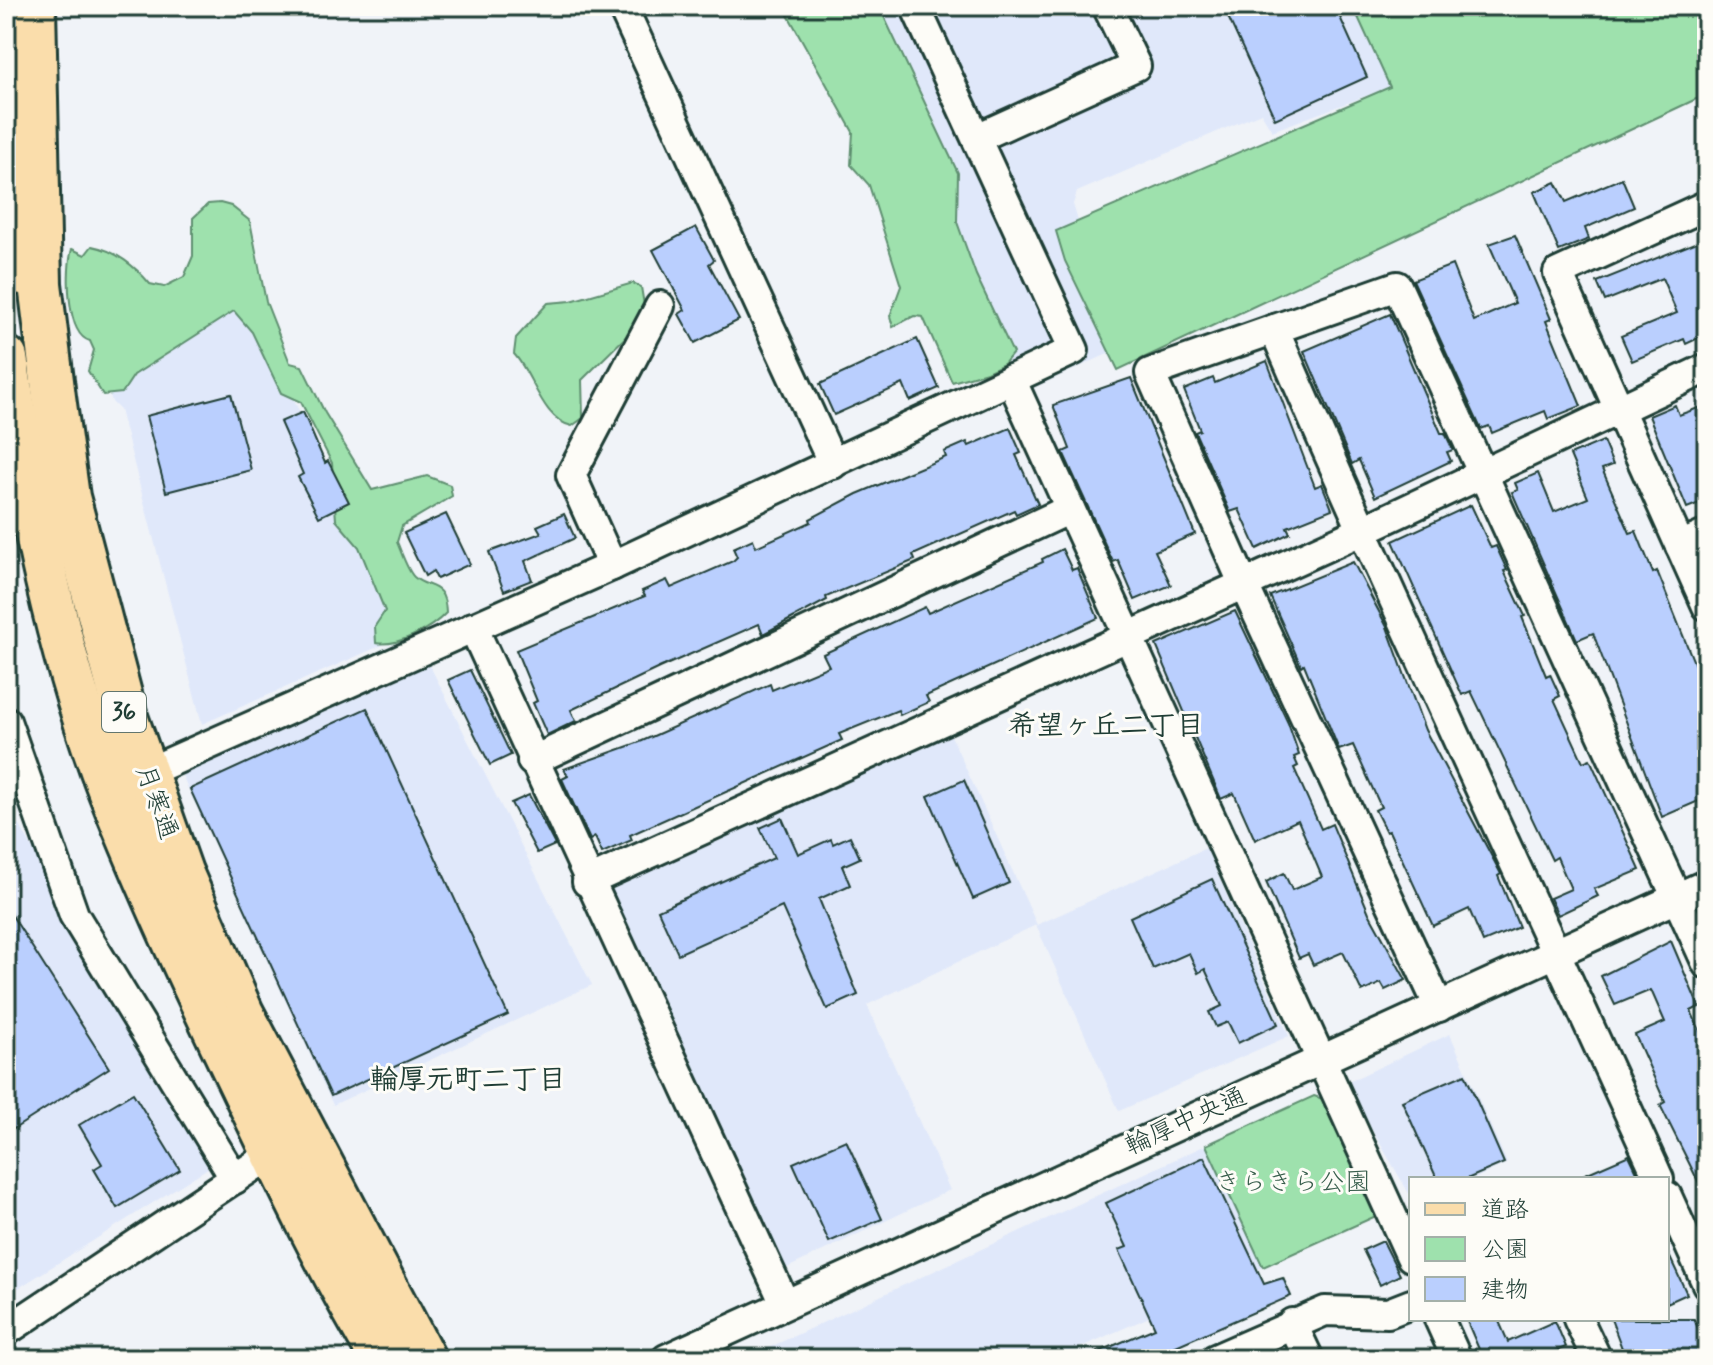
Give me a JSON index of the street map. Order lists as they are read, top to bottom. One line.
{"streets":{"highway":["36","月寒通"],"street":["輪厚中央通"]},"districts":["希望ヶ丘二丁目","輪厚元町二丁目"],"parks":["きらきら公園"],"legend":["道路","公園","建物"]}
